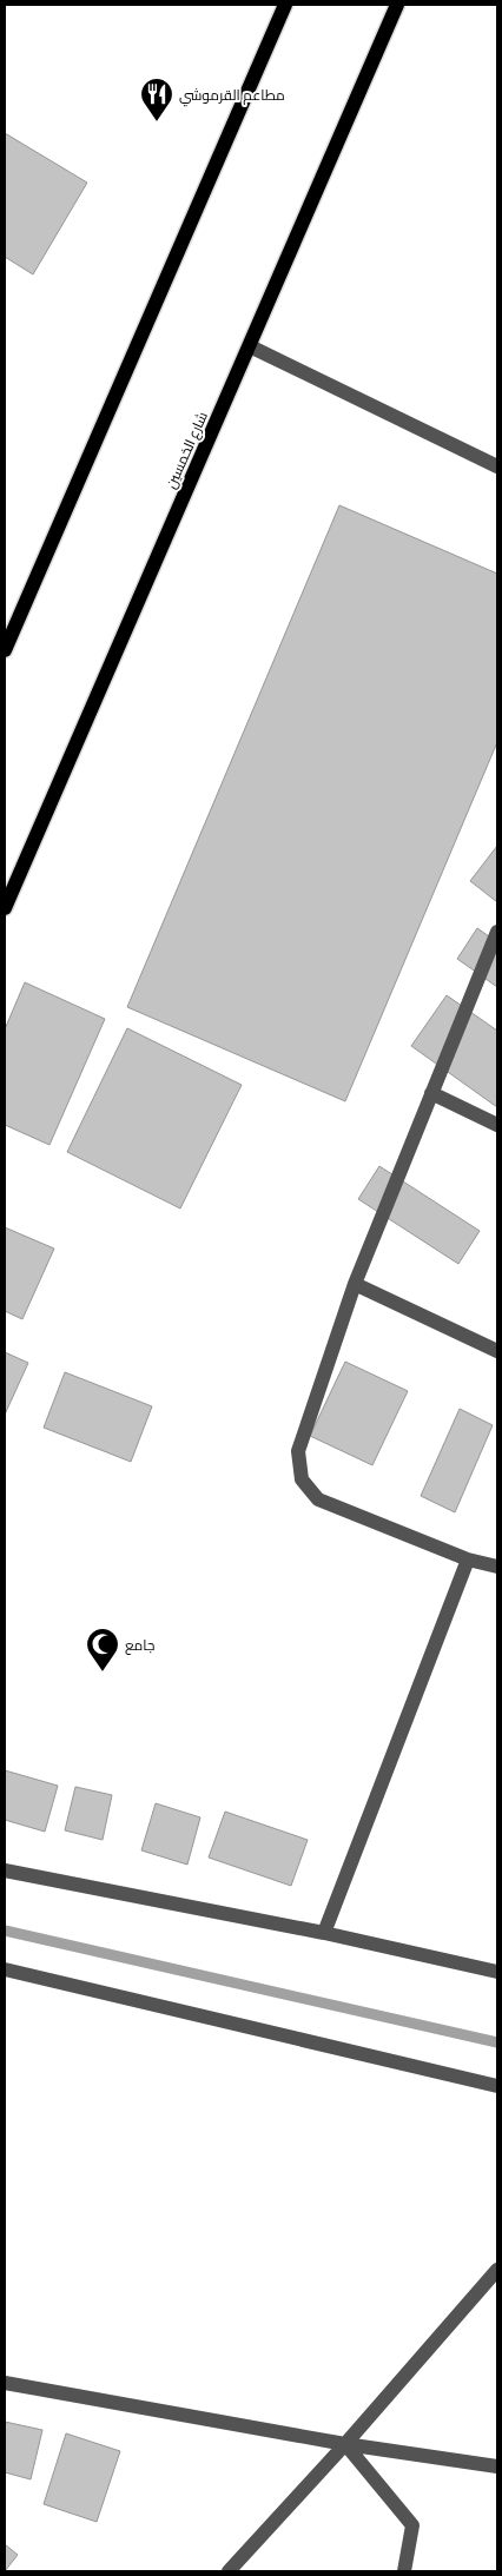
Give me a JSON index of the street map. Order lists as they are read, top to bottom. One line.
{"streets":{"main road":["شارع الخمسين"]},"places":{"restaurant":["مطاعم القرموشي"],"mosque":["جامع"]}}
